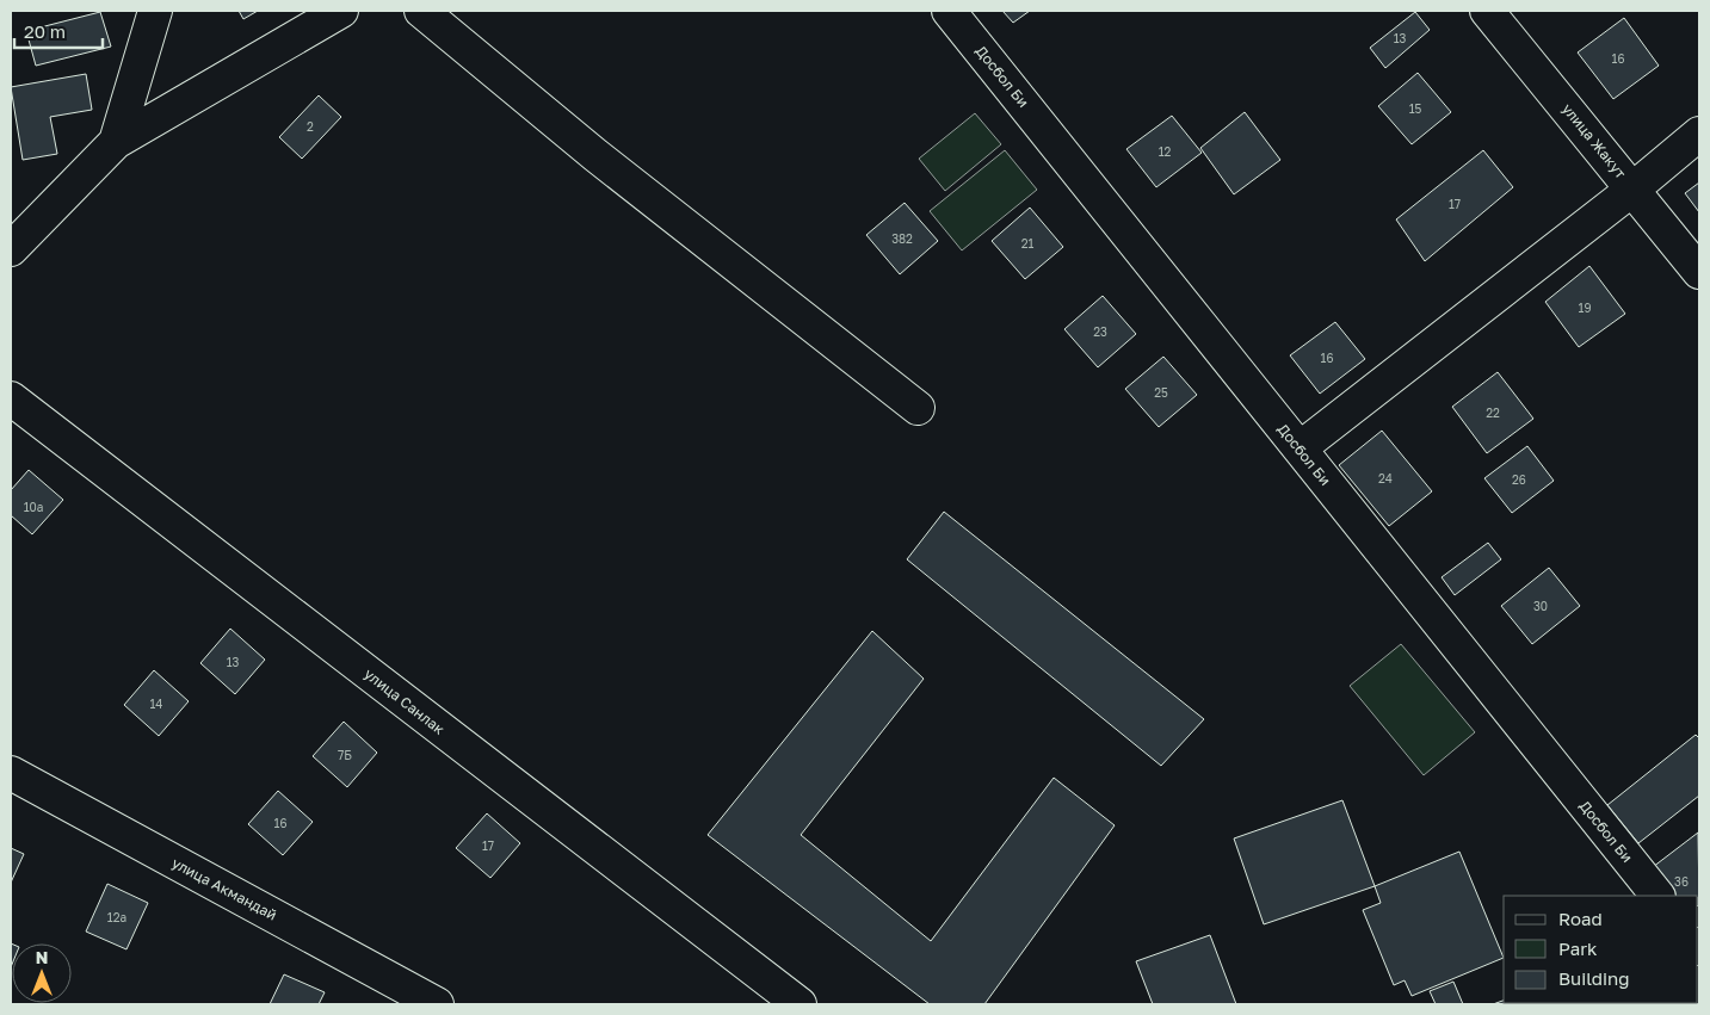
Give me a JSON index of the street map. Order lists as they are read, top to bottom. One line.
{"streets":{"street":["Досбол Би","улица Жакут","улица Санлак","улица Акмандай"]},"house_numbers":["13","16","15","2","12","17","382","21","19","23","16","25","22","24","26","10а","30","13","14","7Б","16","17","36","12а"],"legend":["Road","Park","Building"],"scale_bar":"20 m","north":"top"}
